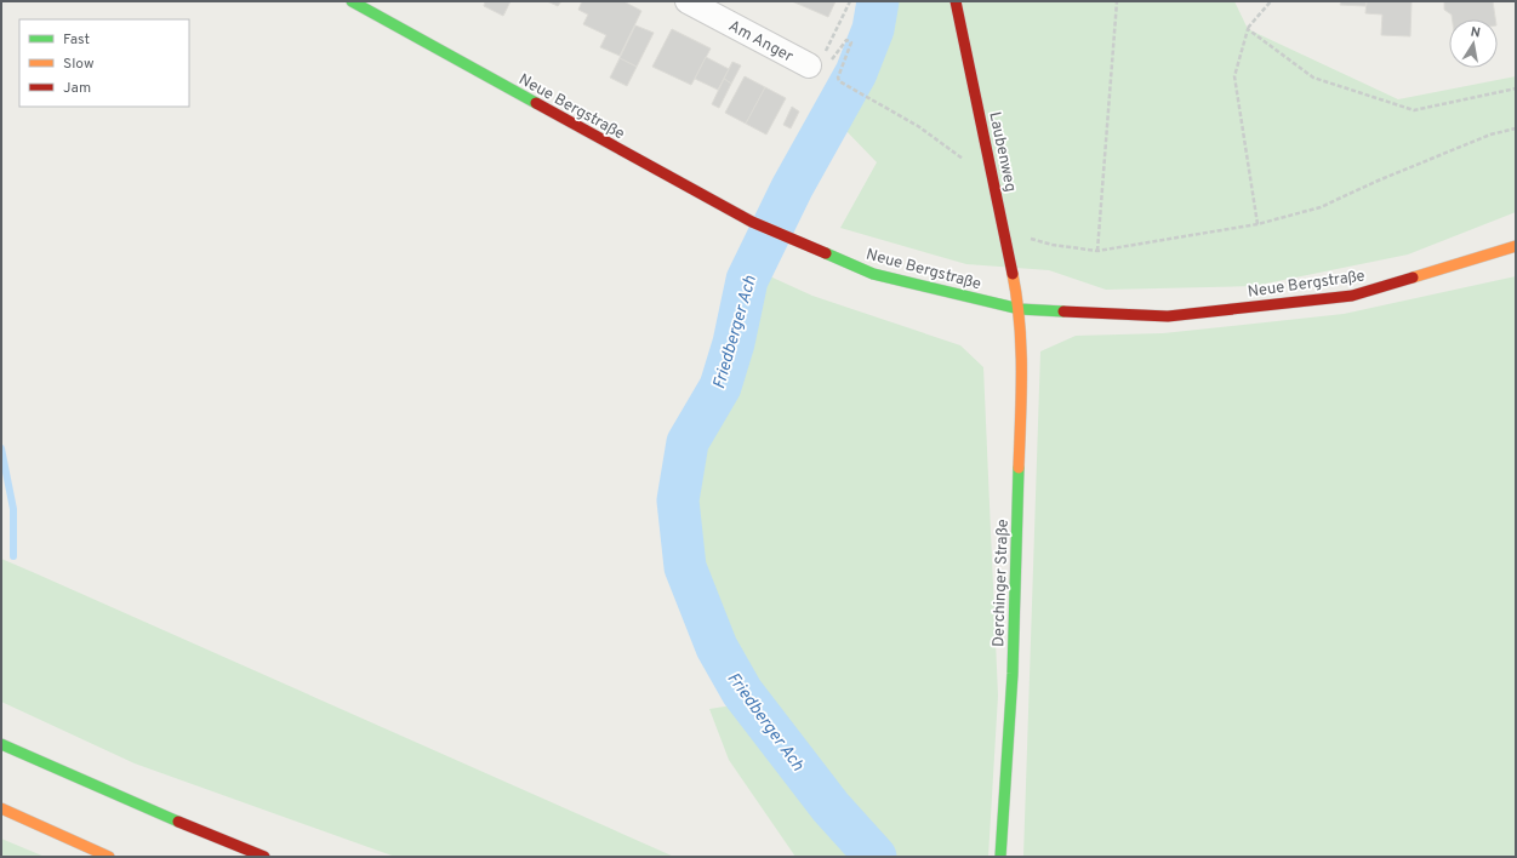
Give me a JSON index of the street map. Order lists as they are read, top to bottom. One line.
{"streets":{"main road":["Neue Bergstraße","Laubenweg","Derchinger Straße"],"street":["Am Anger"]},"crossings":[["Neue Bergstraße","Laubenweg"],["Neue Bergstraße","Derchinger Straße"],["Laubenweg","Derchinger Straße"]],"water":["Friedberger Ach"],"legend":["Fast","Slow","Jam"],"north":"top"}
